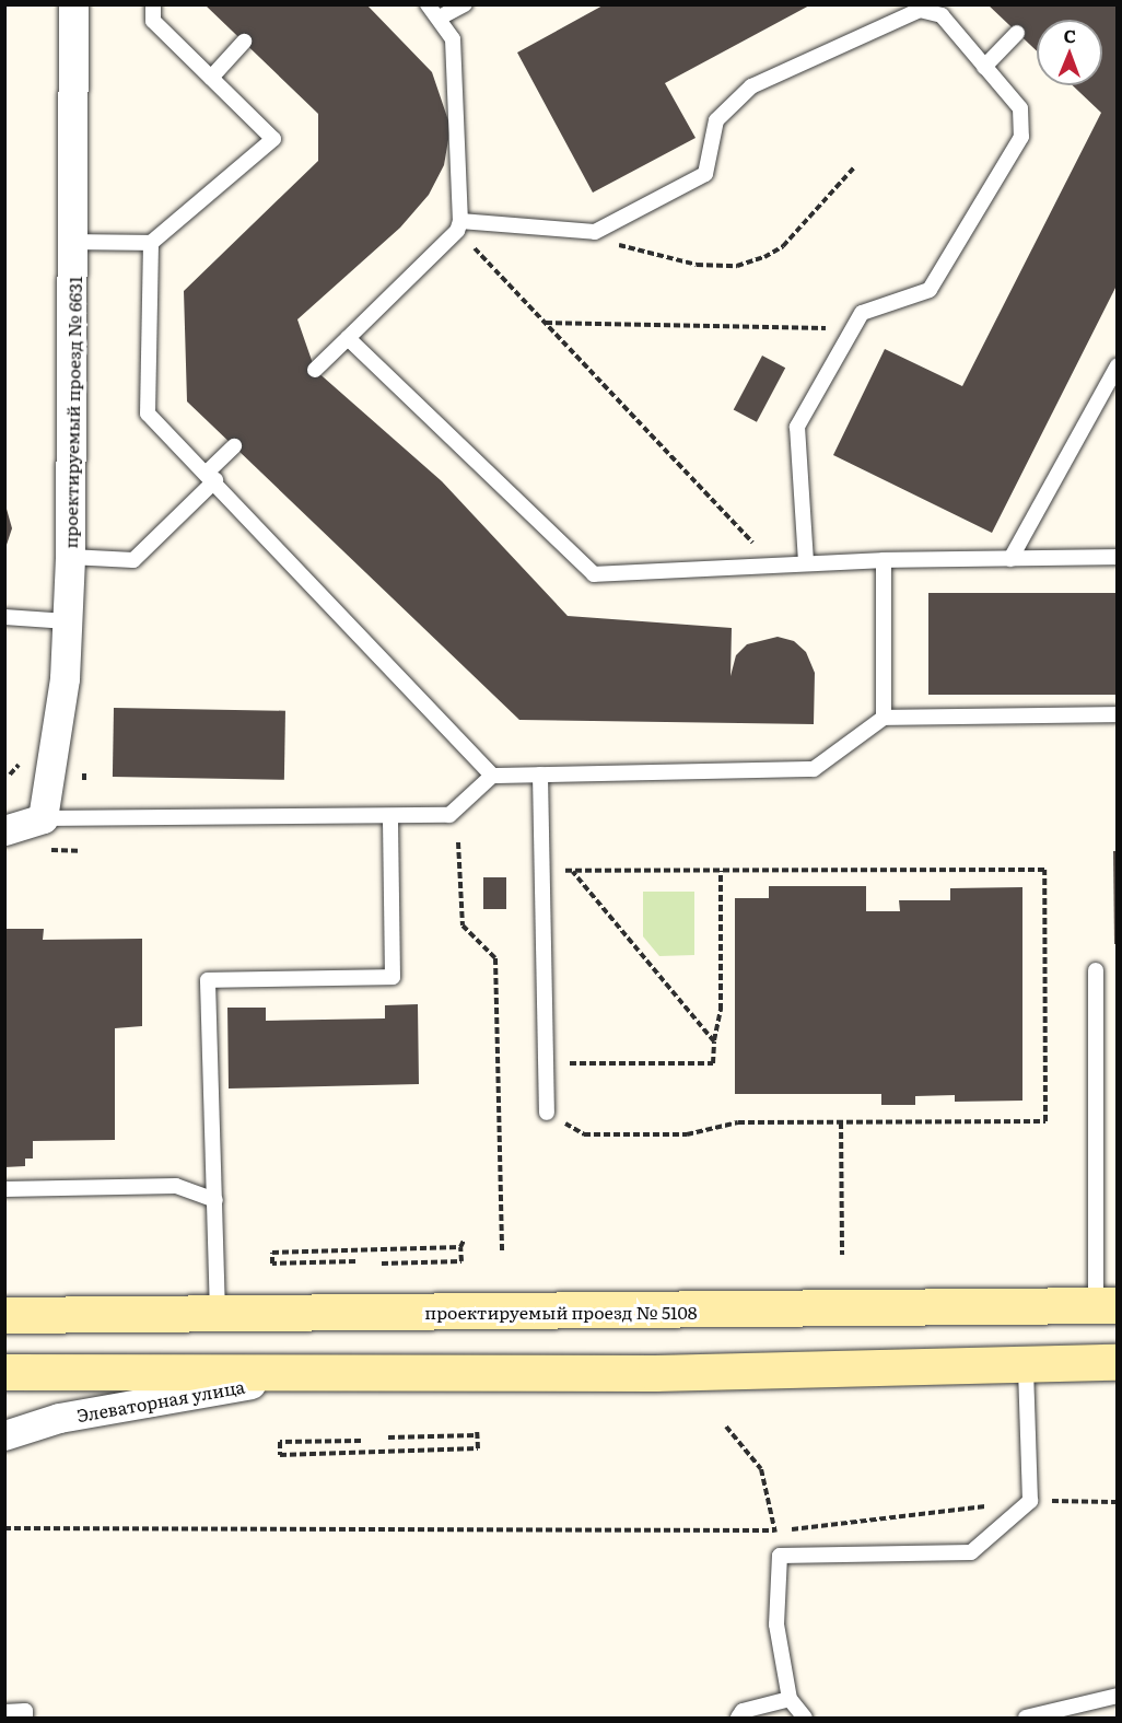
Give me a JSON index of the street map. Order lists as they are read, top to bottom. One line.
{"streets":{"main road":["проектируемый проезд № 5108"],"street":["проектируемый проезд № 6631","Элеваторная улица"]},"north":"top"}
